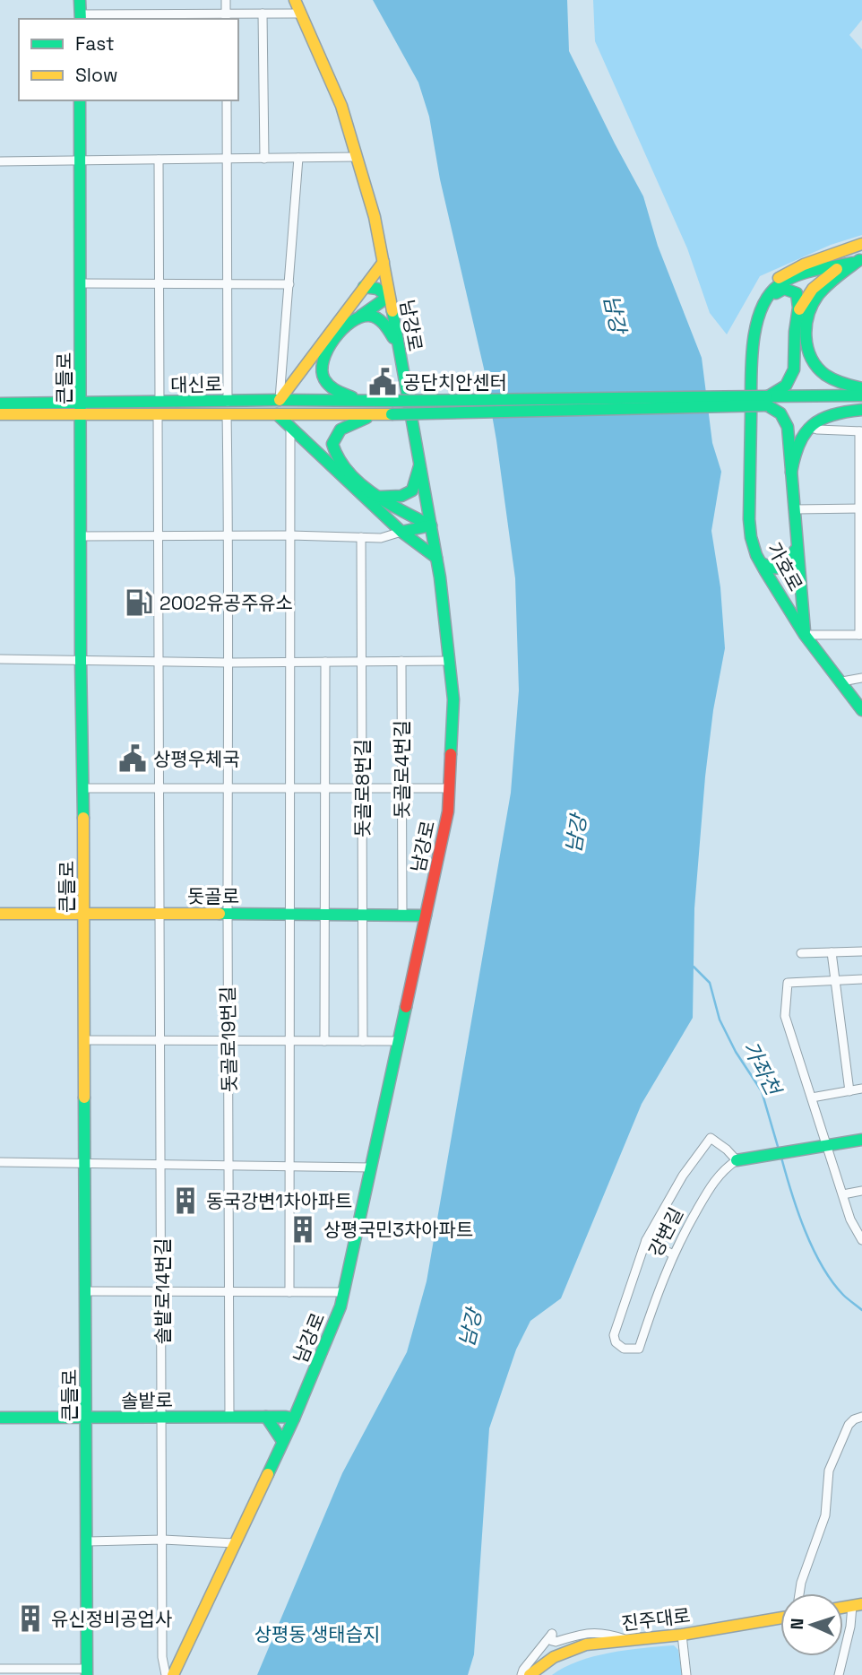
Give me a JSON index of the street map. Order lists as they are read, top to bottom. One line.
{"streets":{"main road":["남강로","큰들로","대신로","가호로","돗골로","솔밭로","진주대로"],"street":["돗골로4번길","돗골로8번길","돗골로19번길","강변길","솔밭로14번길"]},"crossings":[["남강로","돗골로"],["남강로","솔밭로"],["큰들로","대신로"],["큰들로","돗골로"],["큰들로","솔밭로"],["대신로","돗골로19번길"],["대신로","솔밭로14번길"],["돗골로4번길","돗골로"],["돗골로8번길","돗골로"],["돗골로","돗골로19번길"],["돗골로","솔밭로14번길"],["돗골로19번길","솔밭로"],["솔밭로14번길","솔밭로"]],"water":["남강","가좌천"],"parks":["상평동 생태습지"],"places":{"public building":["공단치안센터","상평우체국"],"fuel station":["2002유공주유소"],"building":["동국강변1차아파트","상평국민3차아파트","유신정비공업사"]},"legend":["Fast","Slow"],"north":"left"}
